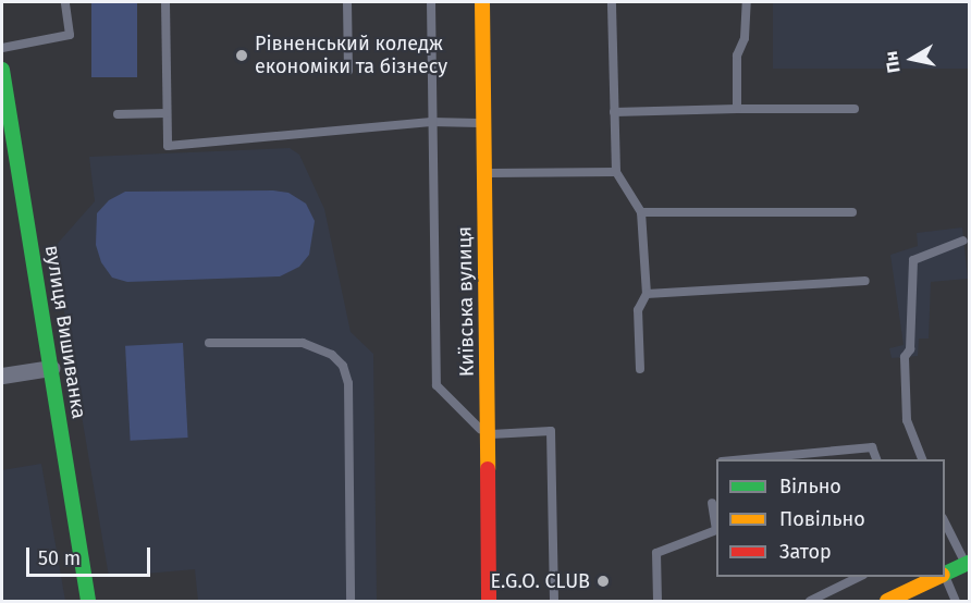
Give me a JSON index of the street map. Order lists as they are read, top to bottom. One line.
{"streets":{"main road":["Київська вулиця","вулиця Вишиванка"]},"places":["Рівненський коледж економіки та бізнесу","E.G.O. CLUB"],"legend":["Вільно","Повільно","Затор"],"scale_bar":"50 m","north":"left"}
